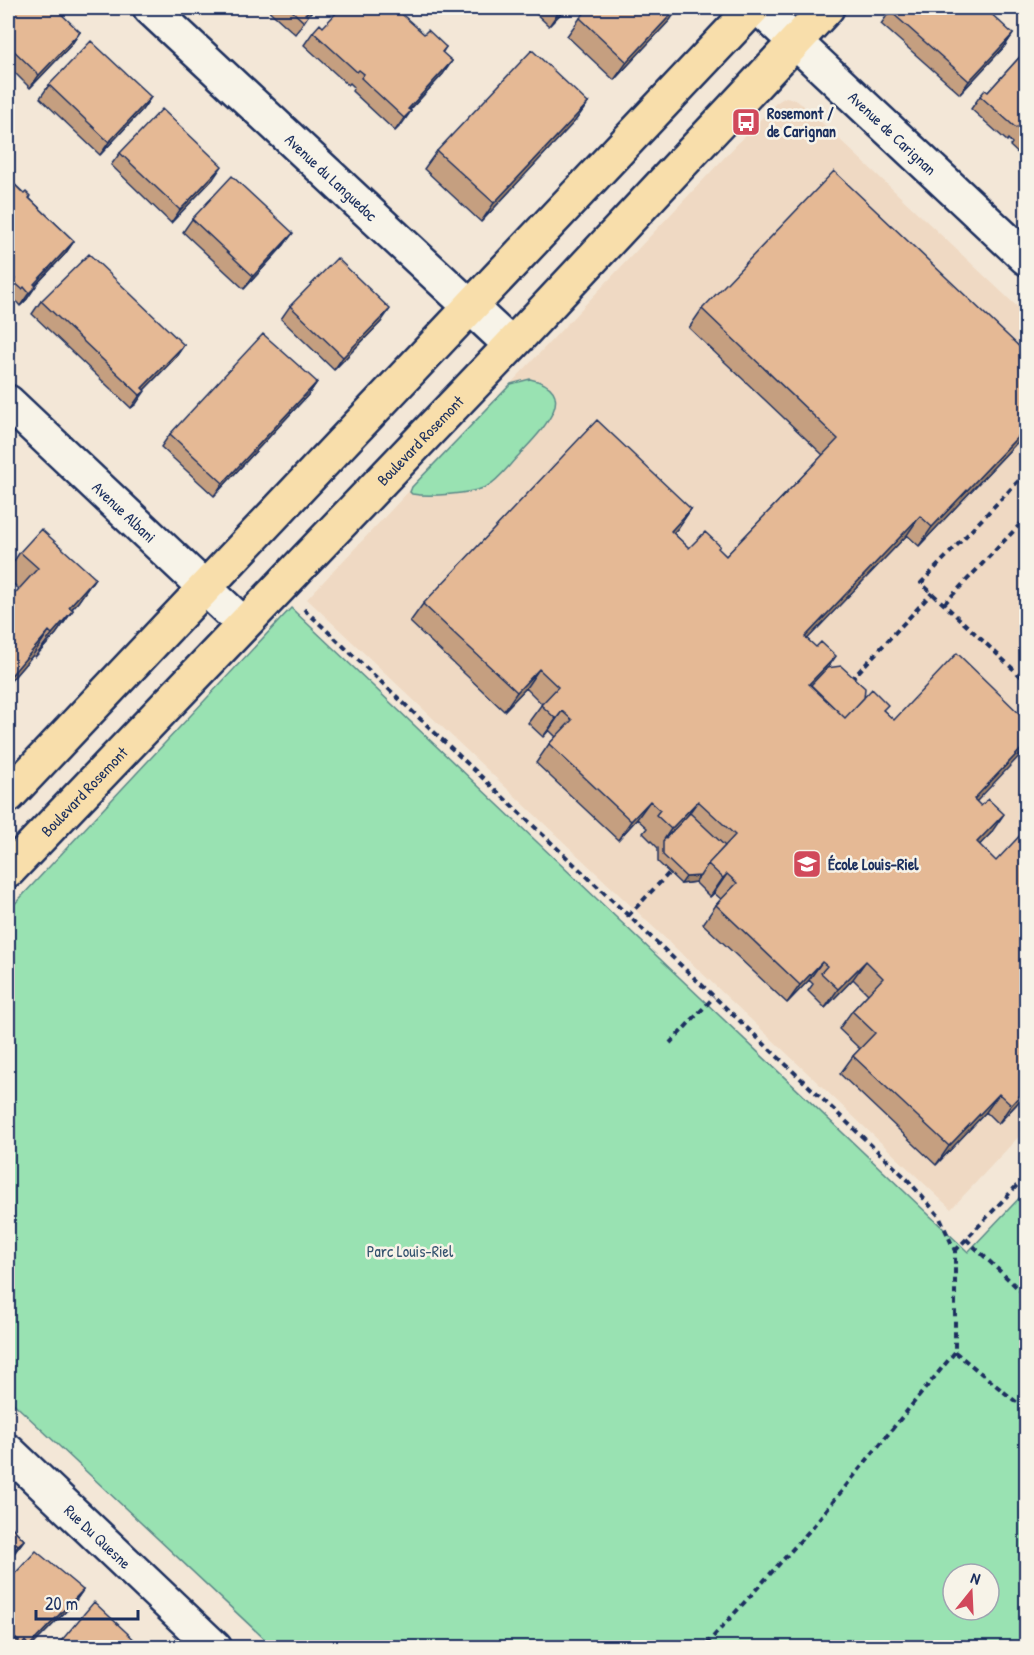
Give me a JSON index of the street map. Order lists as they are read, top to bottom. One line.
{"streets":{"main road":["Boulevard Rosemont"],"street":["Avenue de Carignan","Avenue du Languedoc","Avenue Albani","Rue Du Quesne"]},"crossings":[["Avenue de Carignan","Boulevard Rosemont"],["Avenue du Languedoc","Boulevard Rosemont"],["Boulevard Rosemont","Avenue Albani"]],"parks":["Parc Louis-Riel"],"places":{"bus stop":["Rosemont / de Carignan"],"school or university":["École Louis-Riel"]},"scale_bar":"20 m","north":"top"}
